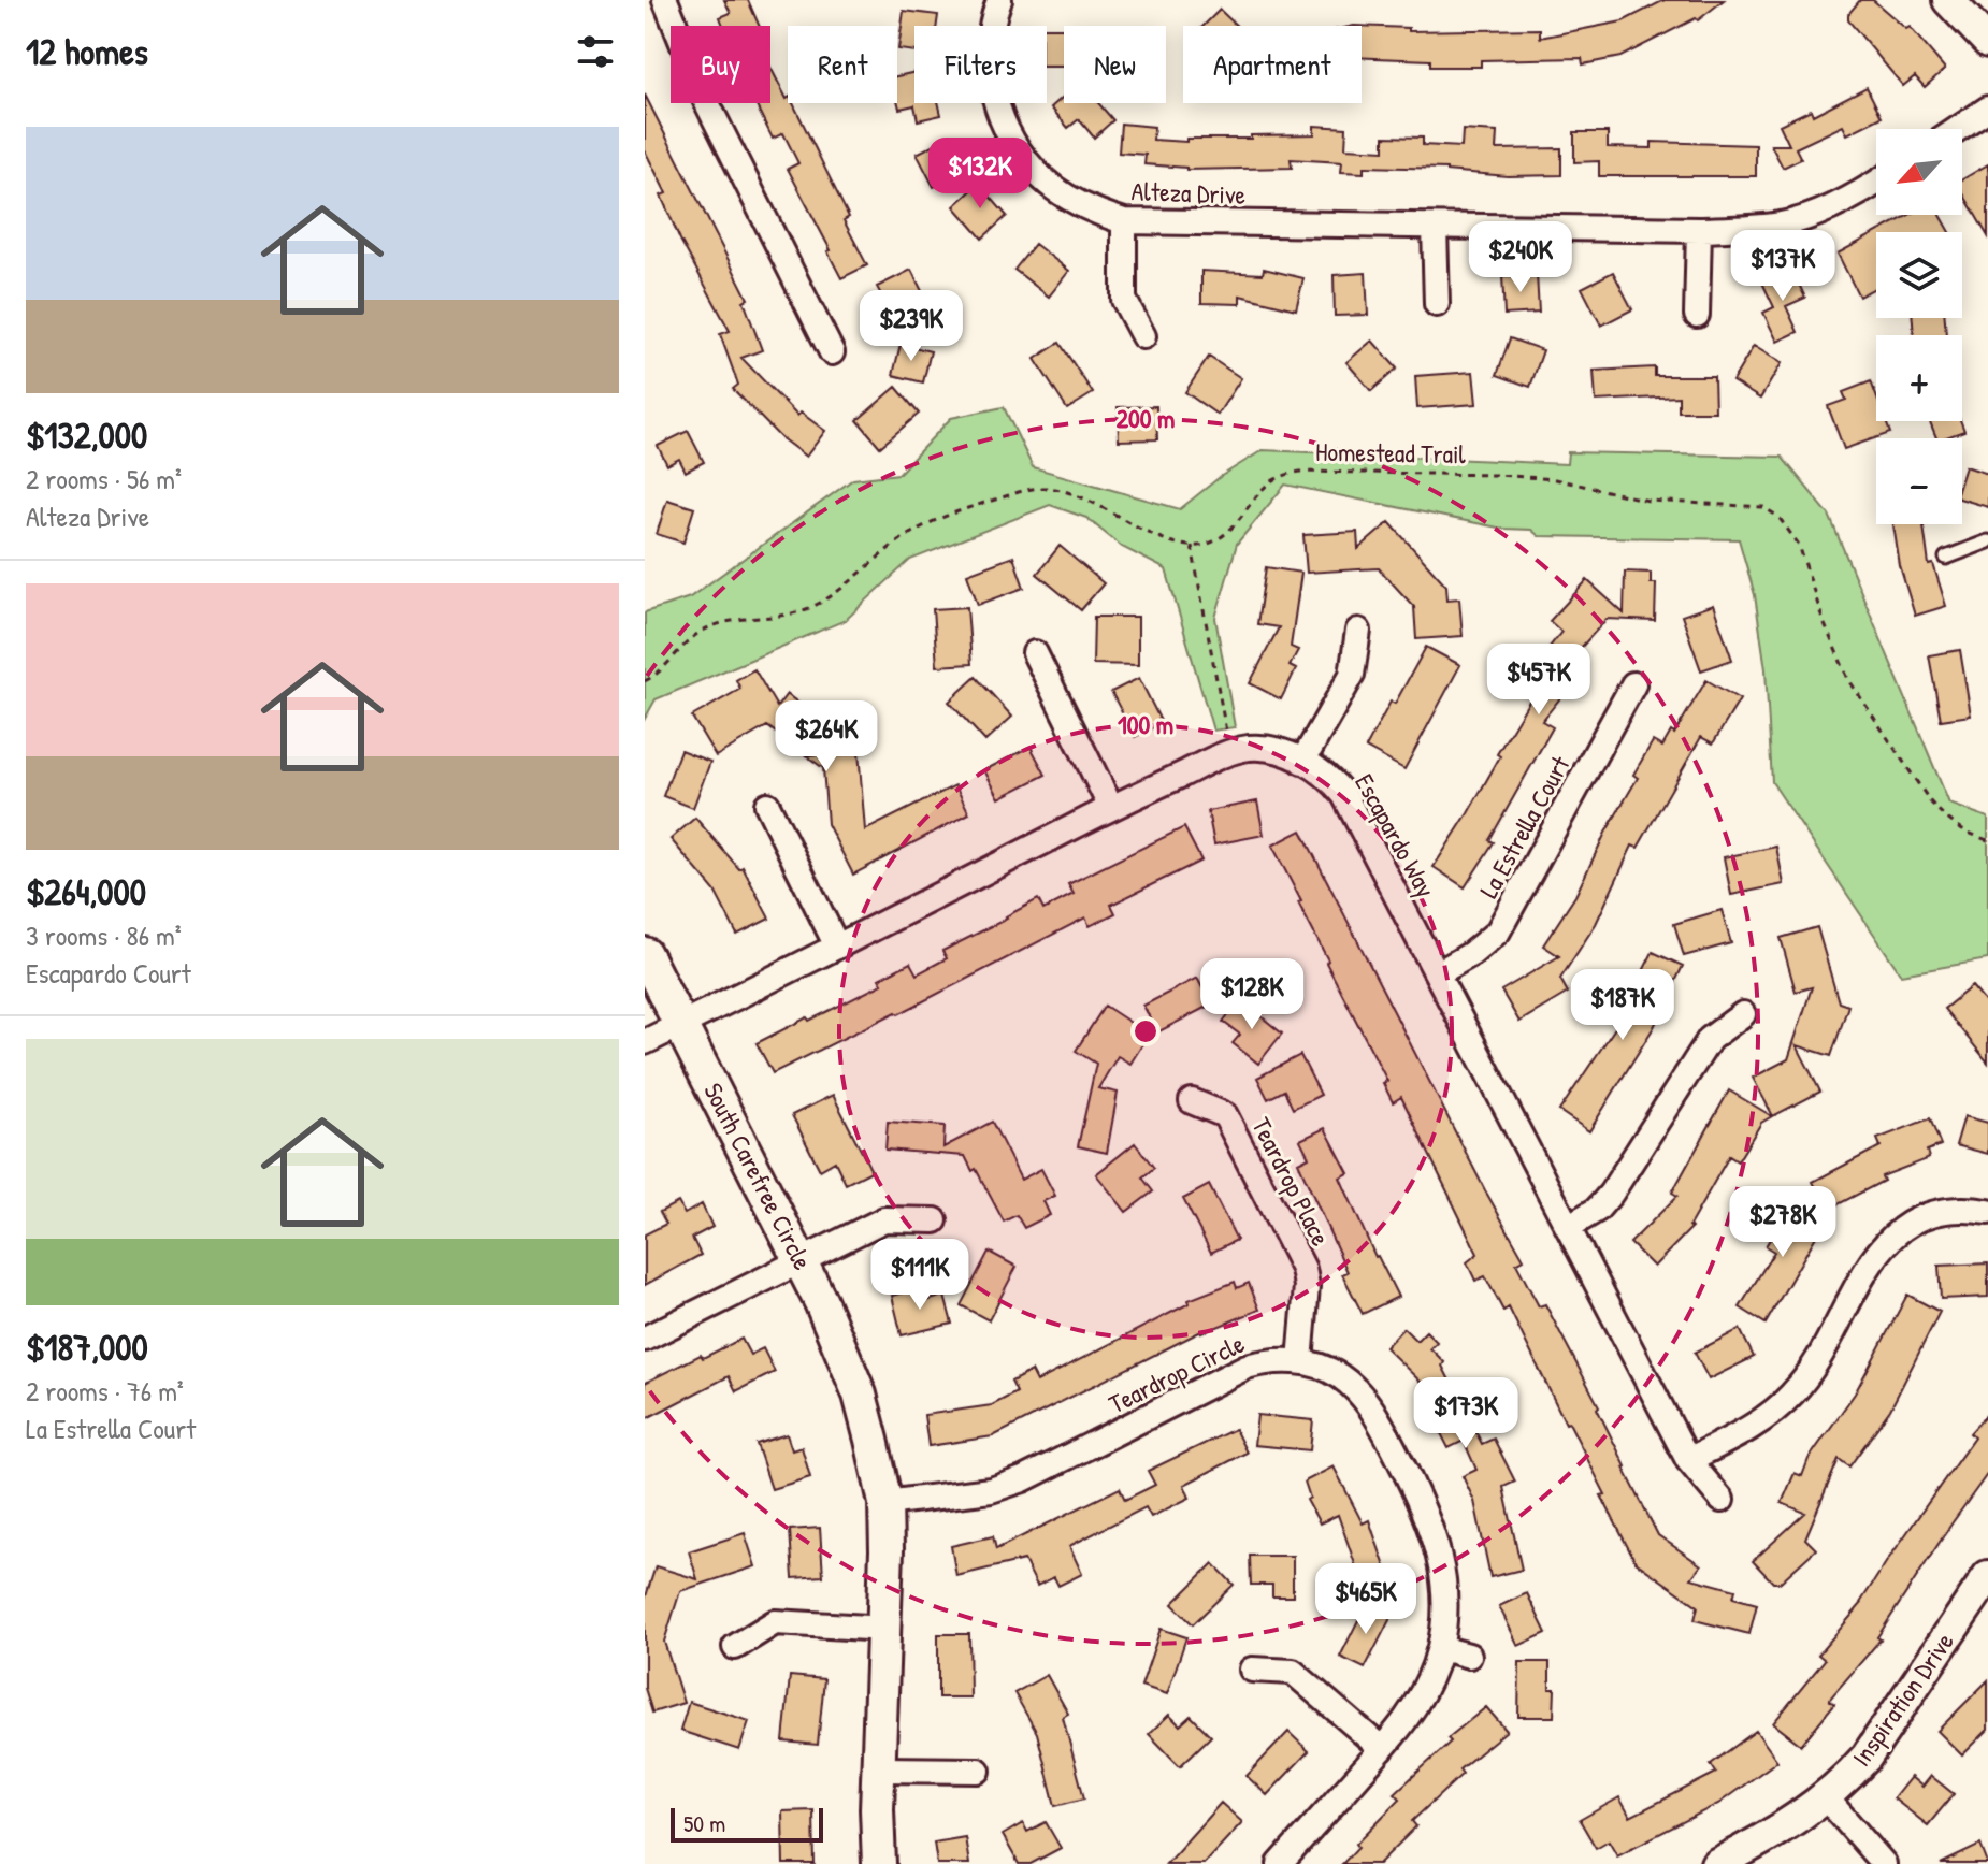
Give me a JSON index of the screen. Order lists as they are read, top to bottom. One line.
{"streets":{"main road":["South Carefree Circle"],"street":["Alteza Drive","La Estrella Court","Escapardo Way","Teardrop Place","Teardrop Circle","Inspiration Drive"],"path":["Homestead Trail"]},"crossings":[["La Estrella Court","Escapardo Way"],["Escapardo Way","South Carefree Circle"],["South Carefree Circle","Teardrop Circle"],["Teardrop Place","Teardrop Circle"]],"scale_bar":"50 m","north":"bottom left","page":{"heading":"12 homes","chip":["Buy","Rent","Filters","New","Apartment"],"list":[{"name":"$132,000","note":"2 rooms · 56 m² · Alteza Drive"},{"name":"$264,000","note":"3 rooms · 86 m² · Escapardo Court"},{"name":"$187,000","note":"2 rooms · 76 m² · La Estrella Court"}],"map_buttons":["+","−"],"price":["$132K","$240K","$137K","$239K","$457K","$264K","$128K","$187K","$278K","$111K","$173K","$465K"],"scale":"50 m"},"rings":["200 m","100 m"]}
